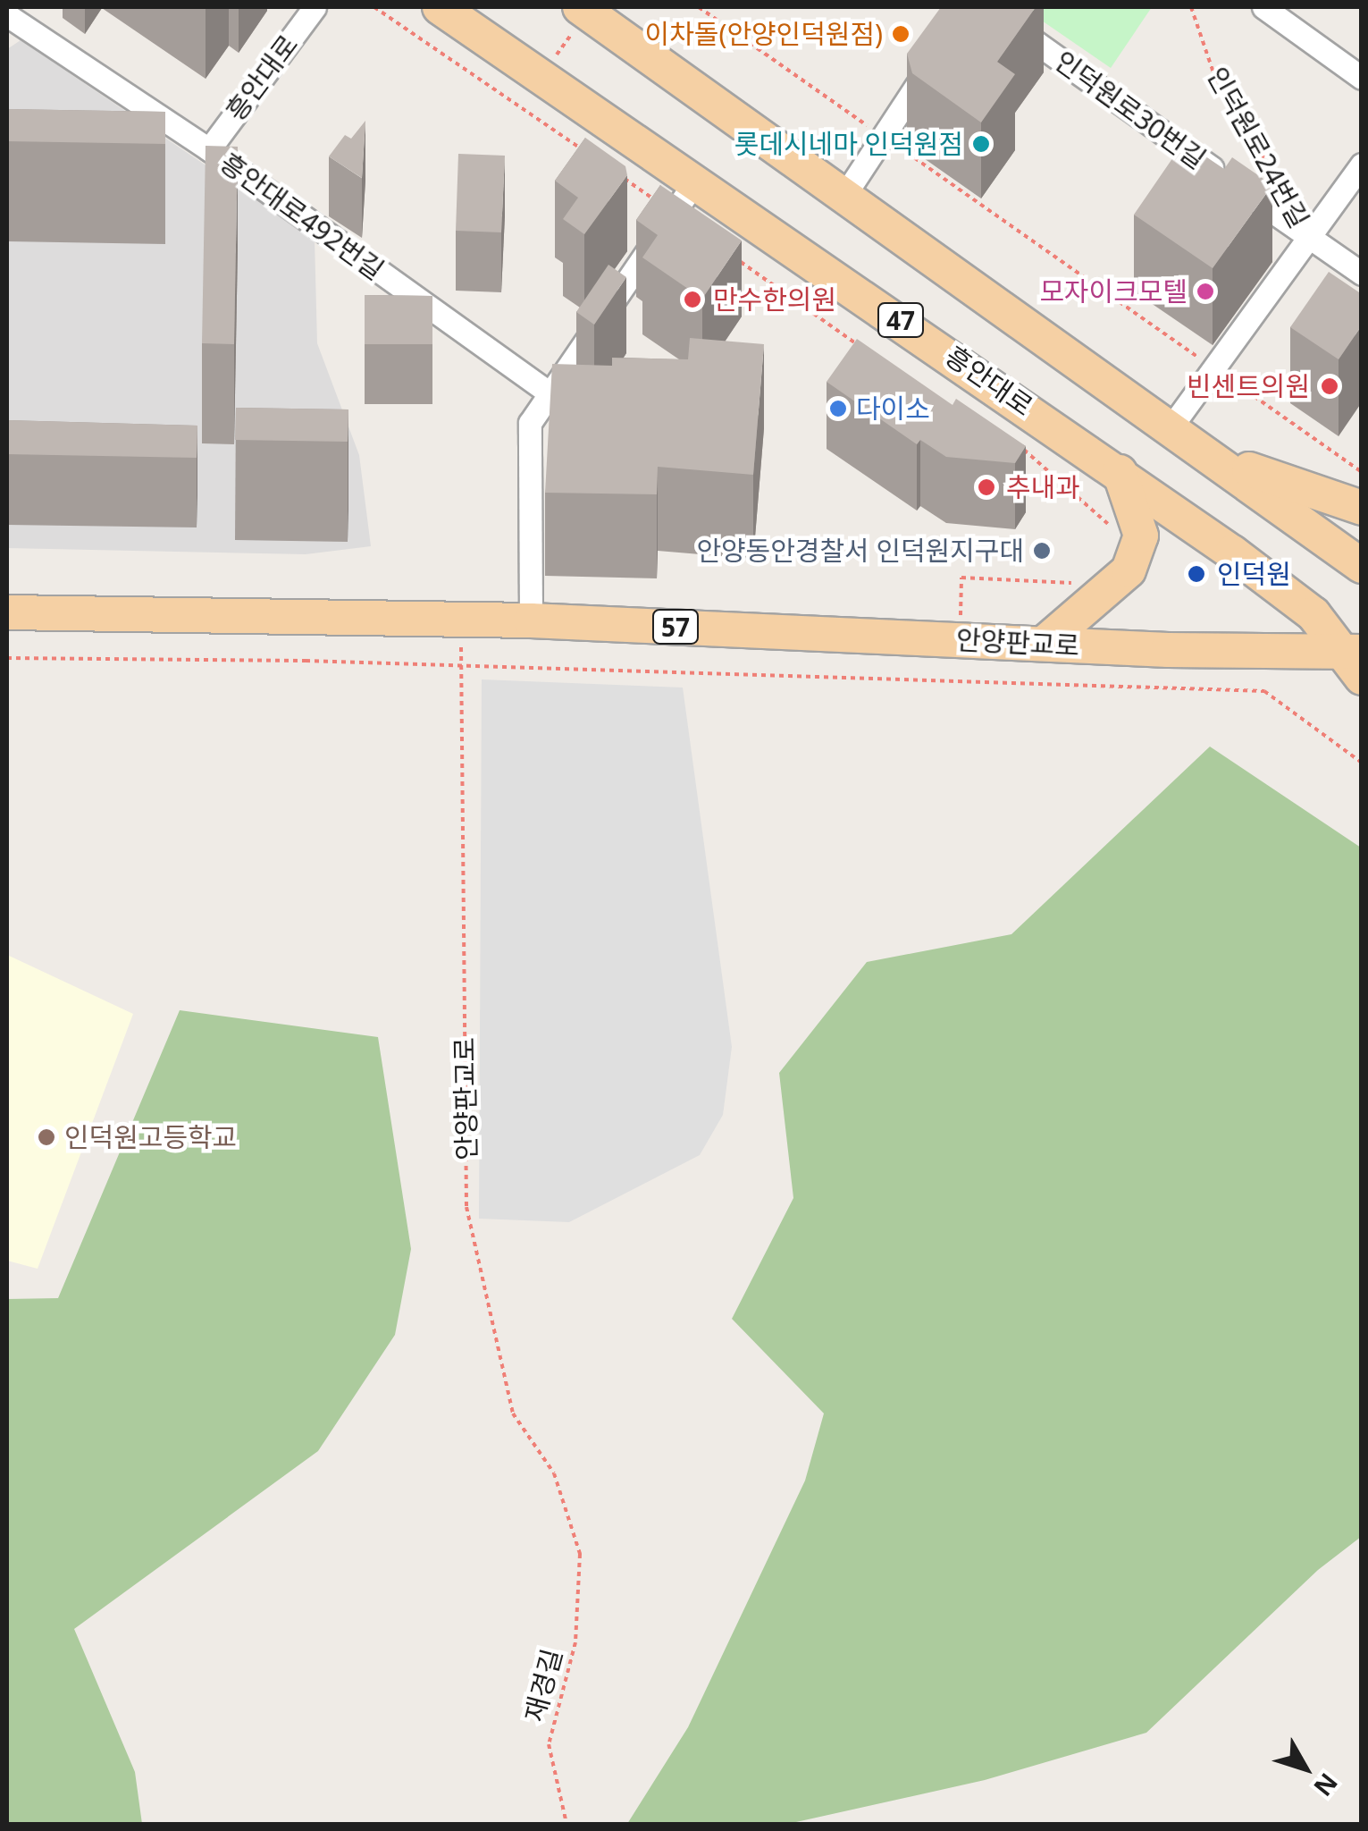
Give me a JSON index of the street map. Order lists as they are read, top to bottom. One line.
{"streets":{"main road":["흥안대로","47","57","안양판교로"],"street":["인덕원로30번길","흥안대로492번길"],"path":["인덕원로24번길","재경길"]},"crossings":[["흥안대로","흥안대로492번길"],["흥안대로","안양판교로"],["안양판교로","재경길"]],"places":["이차돌(안양인덕원점)","롯데시네마 인덕원점","모자이크모텔","만수한의원","빈센트의원","다이소","추내과","안양동안경찰서 인덕원지구대","인덕원","인덕원고등학교"],"north":"bottom right"}
